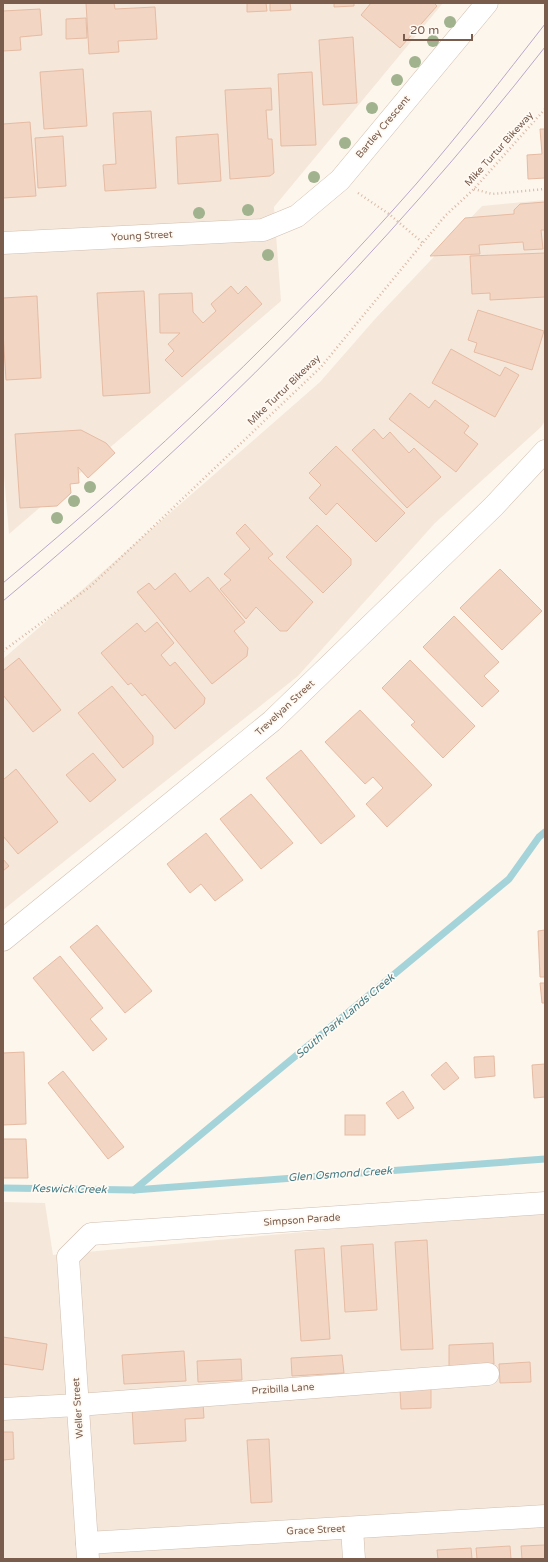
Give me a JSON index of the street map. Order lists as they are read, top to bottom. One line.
{"streets":{"street":["Bartley Crescent","Young Street","Trevelyan Street","Simpson Parade","Przibilla Lane","Weller Street","Grace Street"],"path":["Mike Turtur Bikeway"]},"crossings":[["Bartley Crescent","Young Street"],["Simpson Parade","Weller Street"],["Przibilla Lane","Weller Street"],["Weller Street","Grace Street"]],"water":["South Park Lands Creek","Glen Osmond Creek","Keswick Creek"],"scale_bar":"20 m"}
